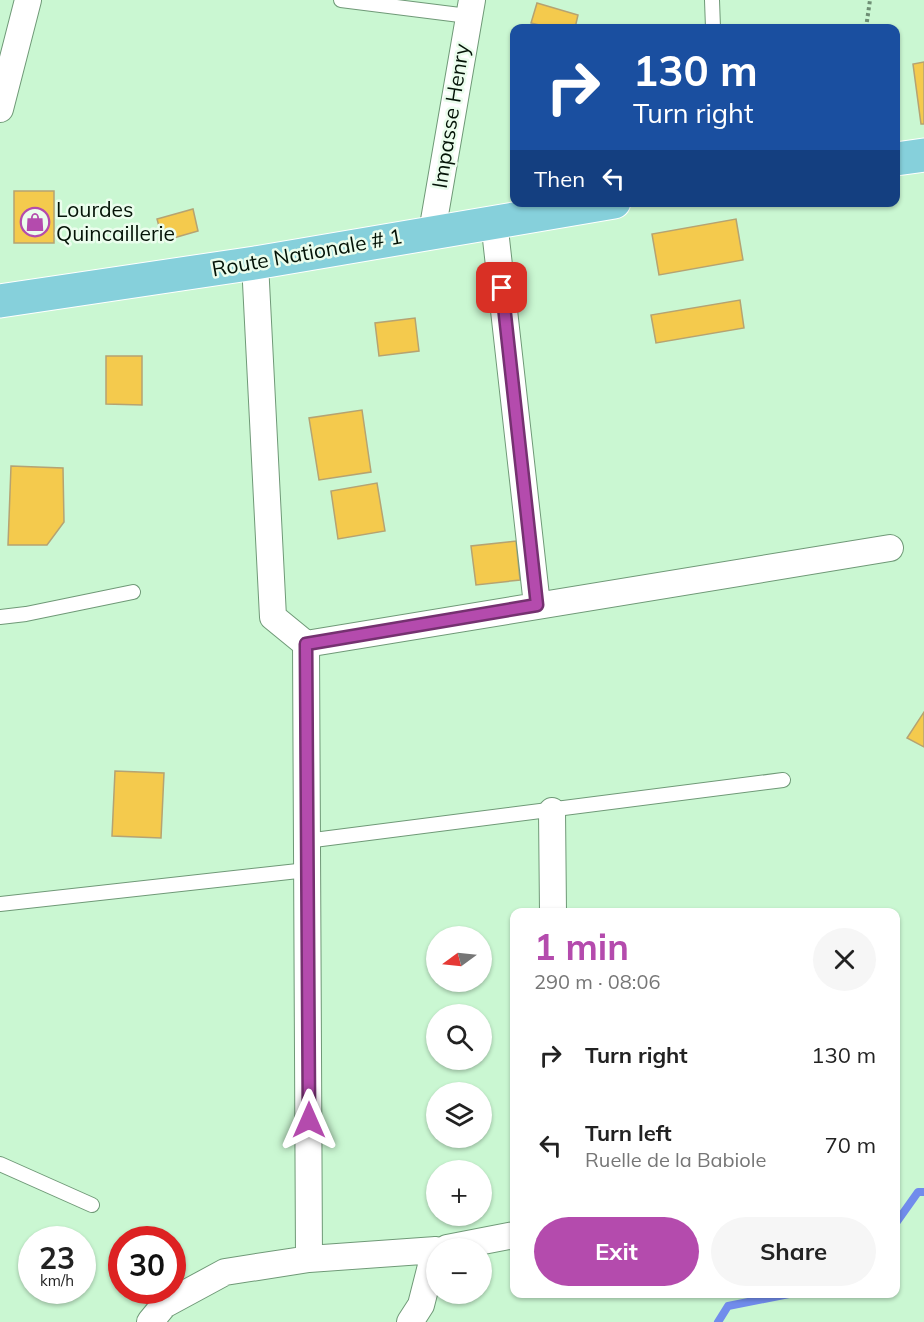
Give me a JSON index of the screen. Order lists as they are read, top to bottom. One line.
{"streets":{"main road":["Route Nationale # 1"],"street":["Impasse Henry"]},"crossings":[["Impasse Henry","Route Nationale # 1"]],"places":{"shop":["Lourdes Quincaillerie"]},"north":"left","page":{"turn":["130 m","Turn right"],"then":"Then","heading":["1 min","290 m · 08:06"],"map_buttons":["+","−"],"list":[{"name":"Turn right","value":"130 m"},{"name":"Turn left","note":"Ruelle de la Babiole","value":"70 m"}],"buttons":["Exit","Share"],"speed":"23 km/h","limit":"30"}}
